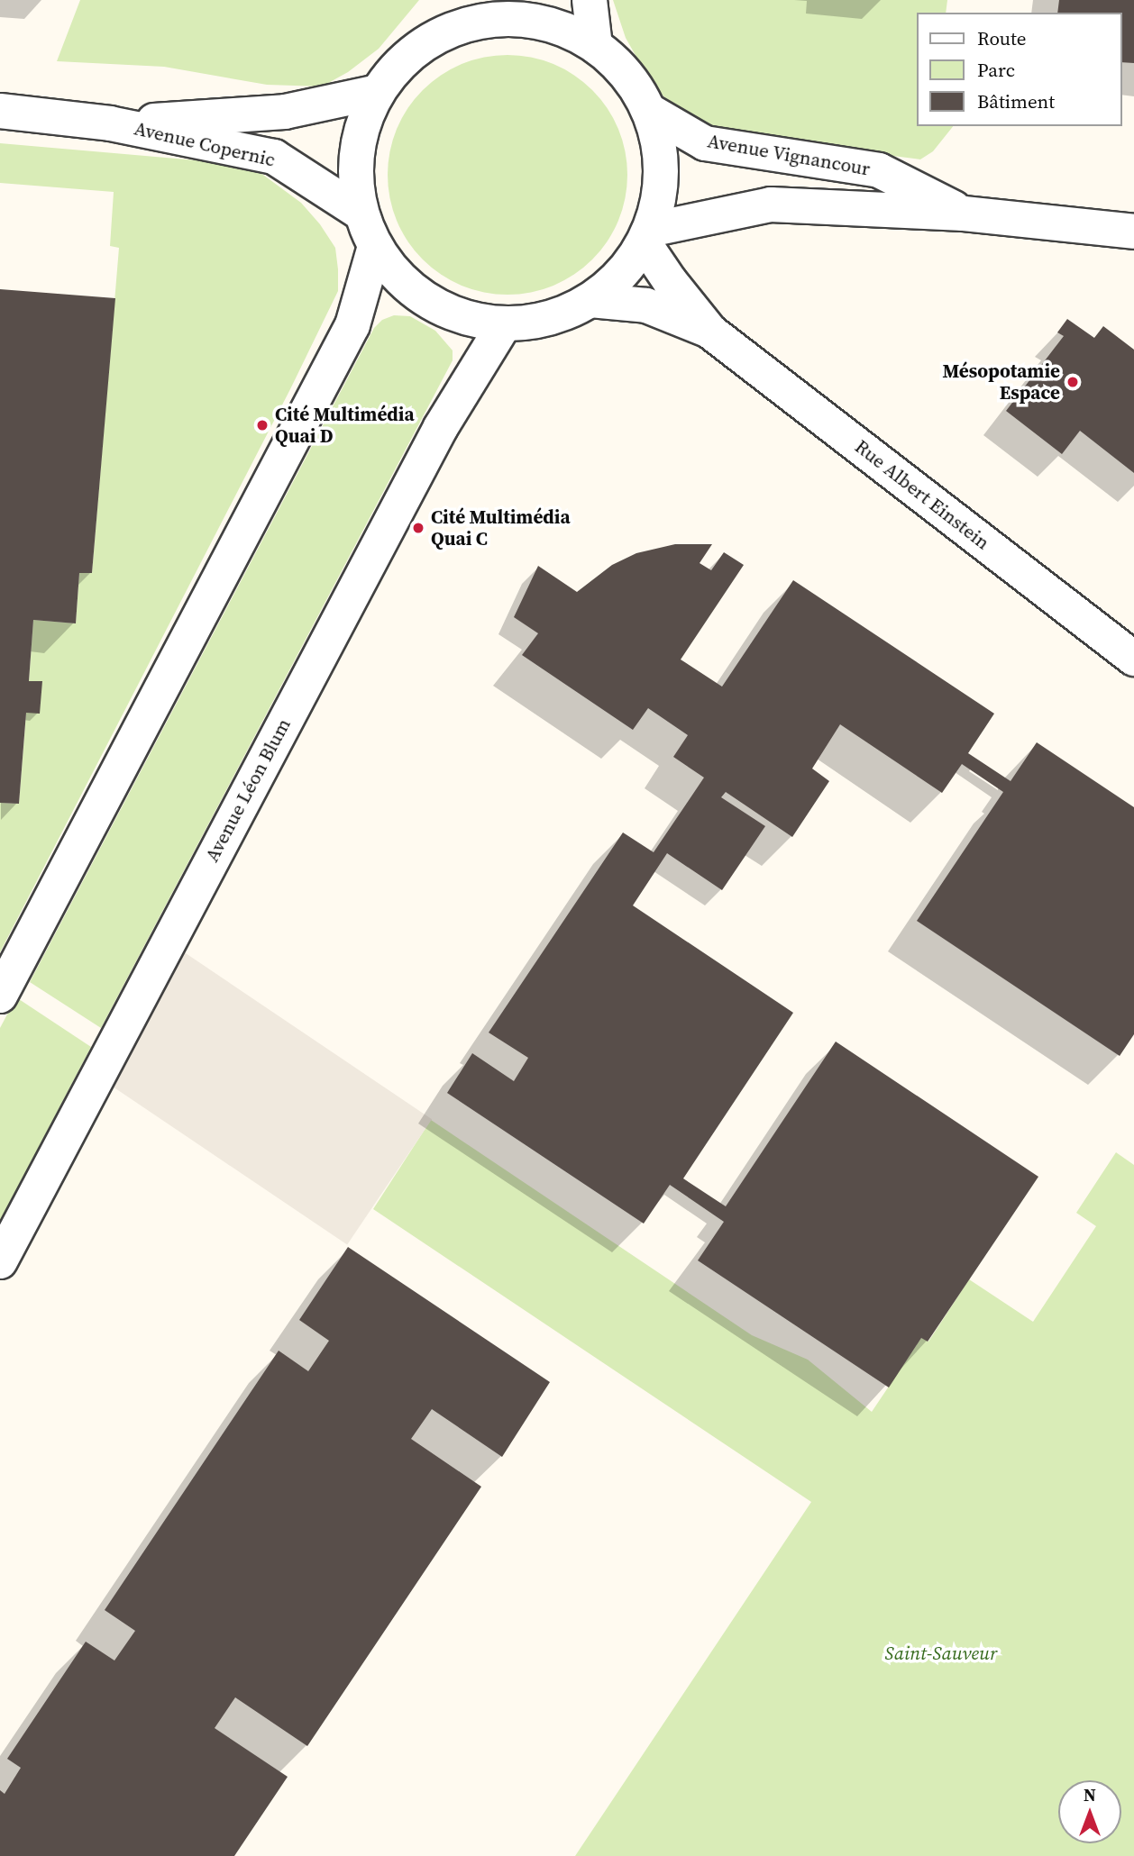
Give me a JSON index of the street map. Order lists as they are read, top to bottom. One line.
{"streets":{"street":["Avenue Copernic","Avenue Vignancour","Rue Albert Einstein","Avenue Léon Blum"]},"crossings":[["Avenue Vignancour","Rue Albert Einstein"]],"parks":["Saint-Sauveur"],"places":["Mésopotamie Espace","Cité Multimédia Quai D","Cité Multimédia Quai C"],"legend":["Route","Parc","Bâtiment"],"north":"top"}
